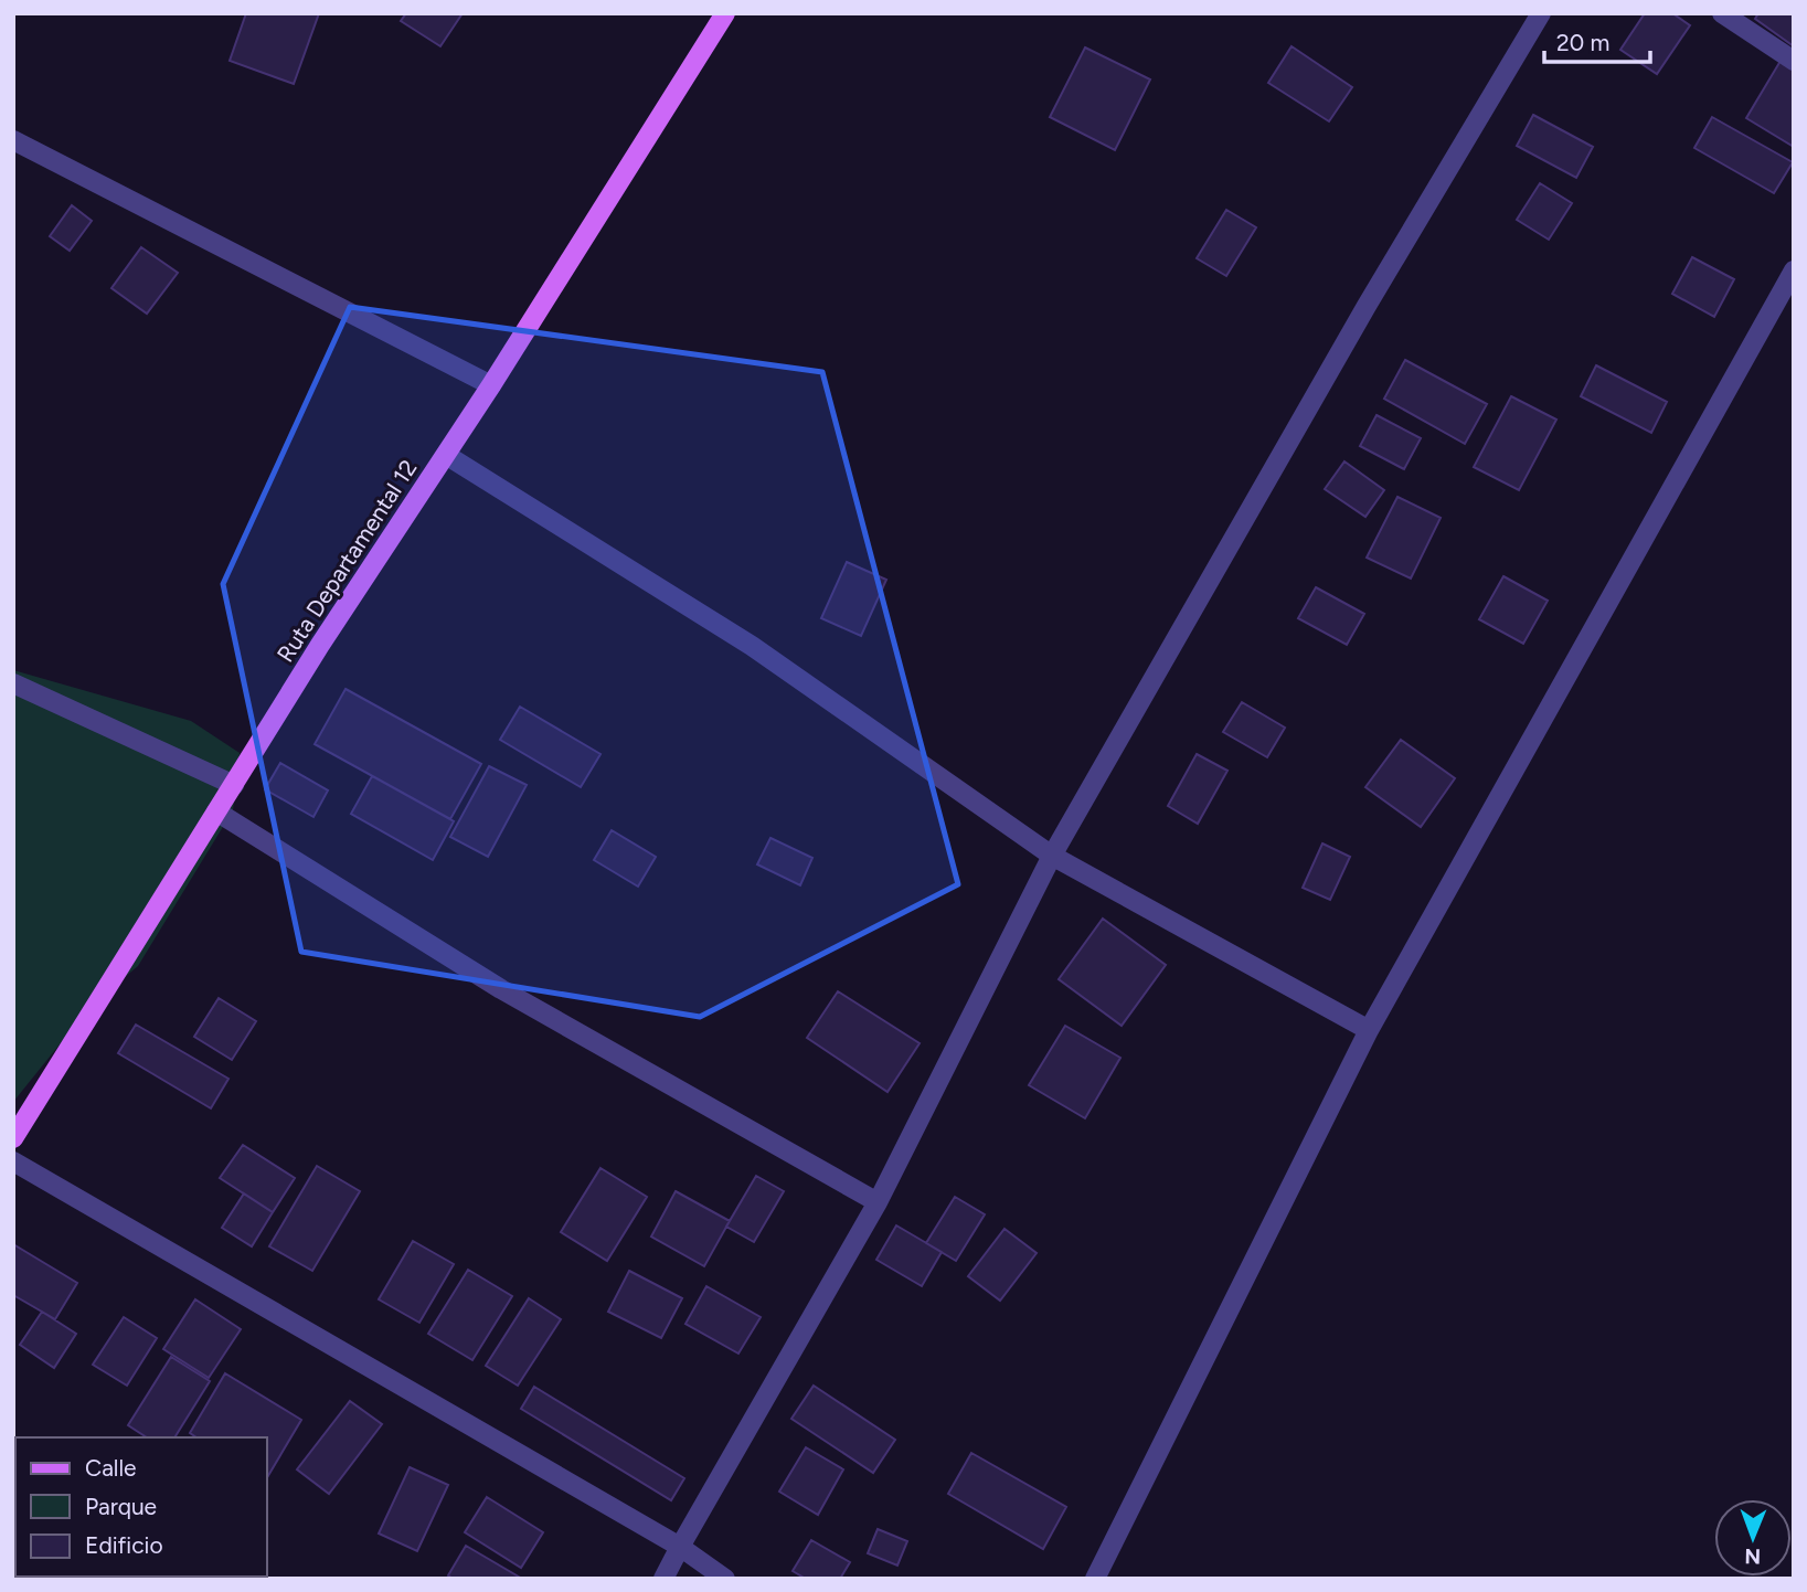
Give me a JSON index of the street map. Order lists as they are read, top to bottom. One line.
{"streets":{"main road":["Ruta Departamental 12"]},"legend":["Calle","Parque","Edificio"],"scale_bar":"20 m","north":"bottom"}
